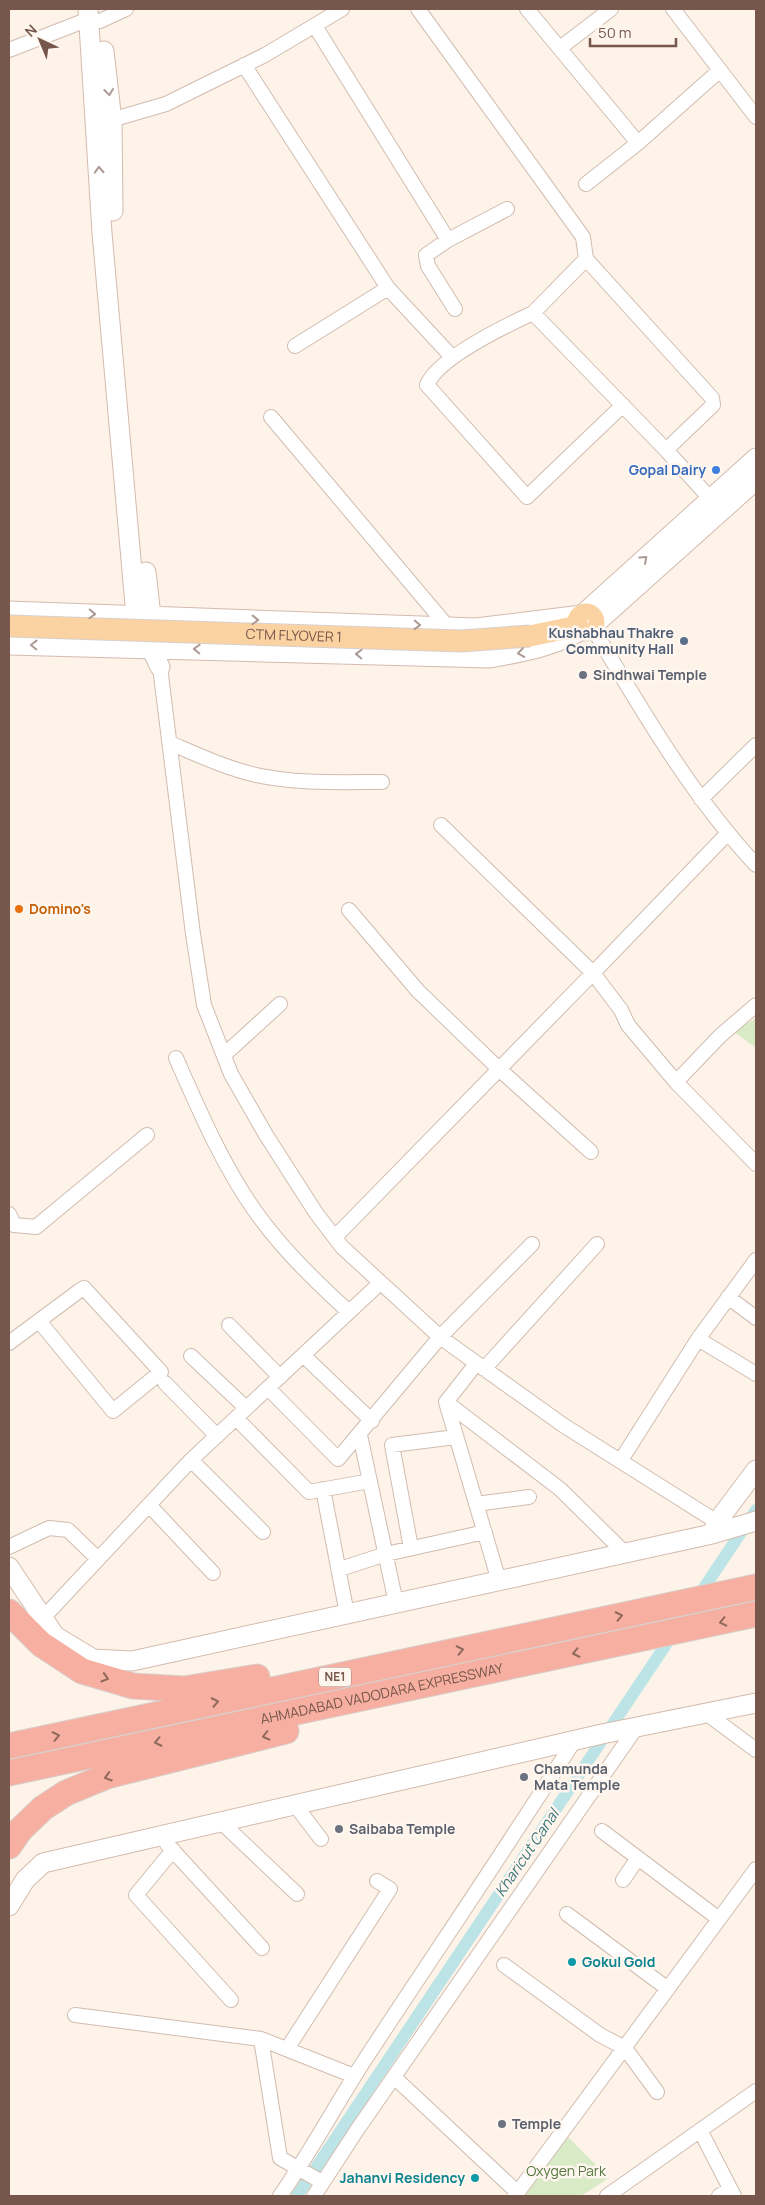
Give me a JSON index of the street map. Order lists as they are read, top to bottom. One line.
{"streets":{"highway":["NE1","AHMADABAD VADODARA EXPRESSWAY"],"main road":["CTM FLYOVER 1"]},"water":["Kharicut Canal"],"parks":["Oxygen Park"],"places":["Gopal Dairy","Kushabhau Thakre Community Hall","Sindhwai Temple","Domino's","Chamunda Mata Temple","Saibaba Temple","Gokul Gold","Temple","Jahanvi Residency"],"scale_bar":"50 m","north":"top left"}
